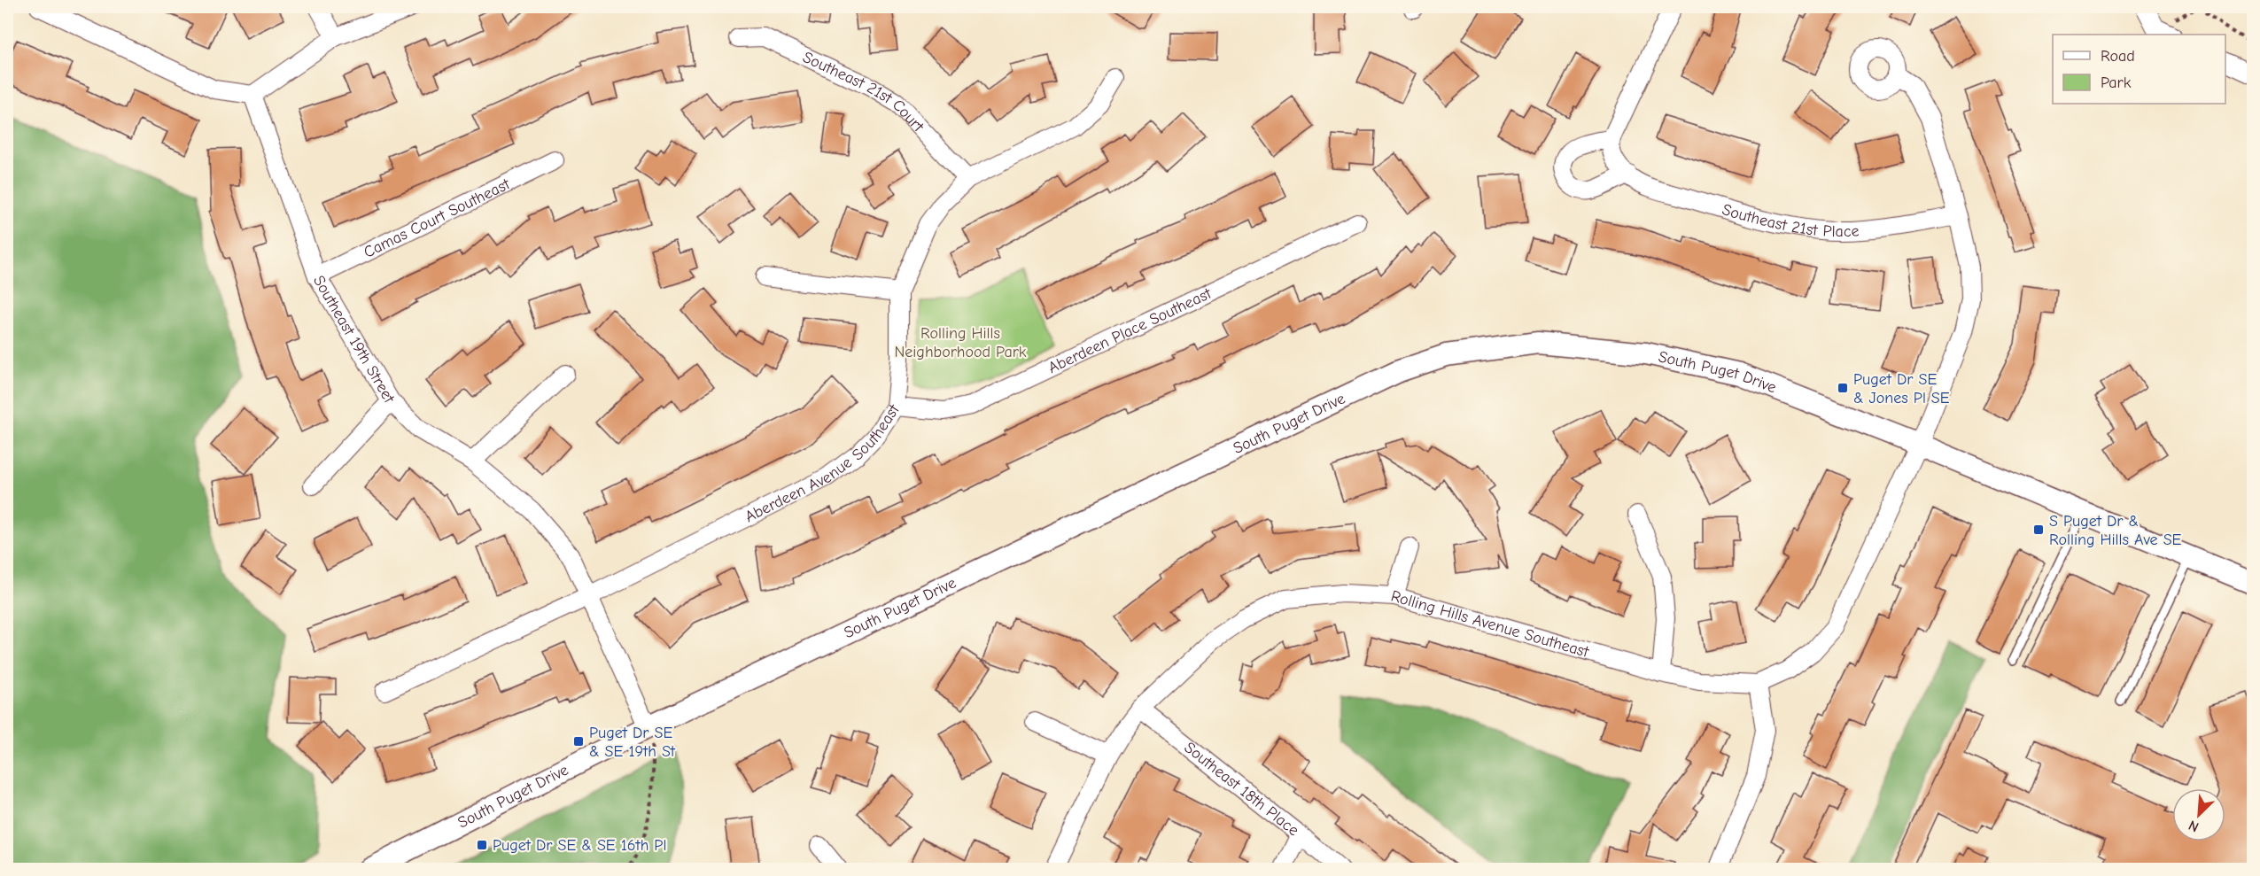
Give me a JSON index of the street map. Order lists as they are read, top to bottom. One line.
{"streets":{"street":["Southeast 21st Court","Southeast 21st Place","Camas Court Southeast","Aberdeen Place Southeast","Southeast 19th Street","South Puget Drive","Aberdeen Avenue Southeast","Rolling Hills Avenue Southeast","Southeast 18th Place"]},"crossings":[["Southeast 21st Court","Aberdeen Avenue Southeast"],["Southeast 21st Place","Rolling Hills Avenue Southeast"],["Camas Court Southeast","Southeast 19th Street"],["Aberdeen Place Southeast","Aberdeen Avenue Southeast"],["Southeast 19th Street","South Puget Drive"],["Southeast 19th Street","Aberdeen Avenue Southeast"],["South Puget Drive","Rolling Hills Avenue Southeast"],["Rolling Hills Avenue Southeast","Southeast 18th Place"]],"parks":["Rolling Hills Neighborhood Park"],"places":{"transit":["Puget Dr SE & Jones Pl SE","S Puget Dr & Rolling Hills Ave SE","Puget Dr SE & SE 19th St","Puget Dr SE & SE 16th Pl"]},"legend":["Road","Park"],"north":"bottom left"}
